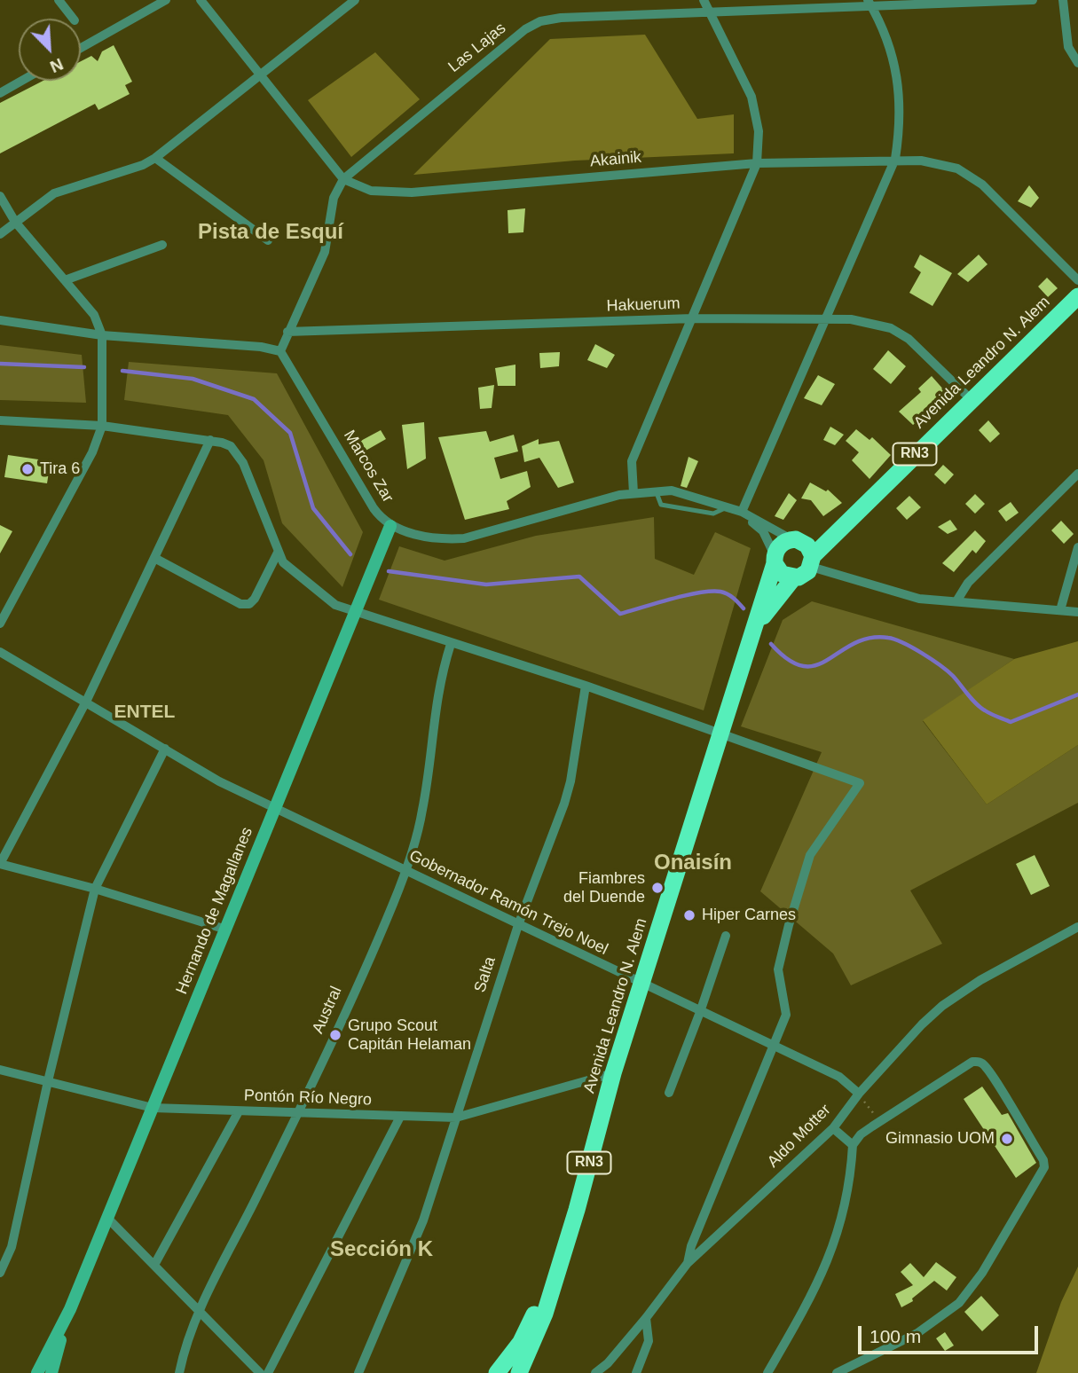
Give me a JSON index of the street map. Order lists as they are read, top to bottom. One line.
{"streets":{"highway":["Avenida Leandro N. Alem","RN3"],"main road":["Hernando de Magallanes"],"street":["Las Lajas","Akainik","Hakuerum","Marcos Zar","Gobernador Ramón Trejo Noel","Salta","Austral","Pontón Río Negro","Aldo Motter"]},"crossings":[["Las Lajas","Akainik"],["Las Lajas","Hakuerum"],["Las Lajas","Marcos Zar"],["Hakuerum","Avenida Leandro N. Alem"],["Avenida Leandro N. Alem","Marcos Zar"],["Avenida Leandro N. Alem","Gobernador Ramón Trejo Noel"],["Avenida Leandro N. Alem","Pontón Río Negro"],["Marcos Zar","Hernando de Magallanes"],["Gobernador Ramón Trejo Noel","Hernando de Magallanes"],["Gobernador Ramón Trejo Noel","Salta"],["Gobernador Ramón Trejo Noel","Austral"],["Gobernador Ramón Trejo Noel","Aldo Motter"],["Hernando de Magallanes","Pontón Río Negro"],["Salta","Pontón Río Negro"],["Austral","Pontón Río Negro"]],"districts":["Pista de Esquí","ENTEL","Onaisín","Sección K"],"places":["Tira 6","Fiambres del Duende","Hiper Carnes","Grupo Scout Capitán Helaman","Gimnasio UOM"],"scale_bar":"100 m","north":"bottom right"}
